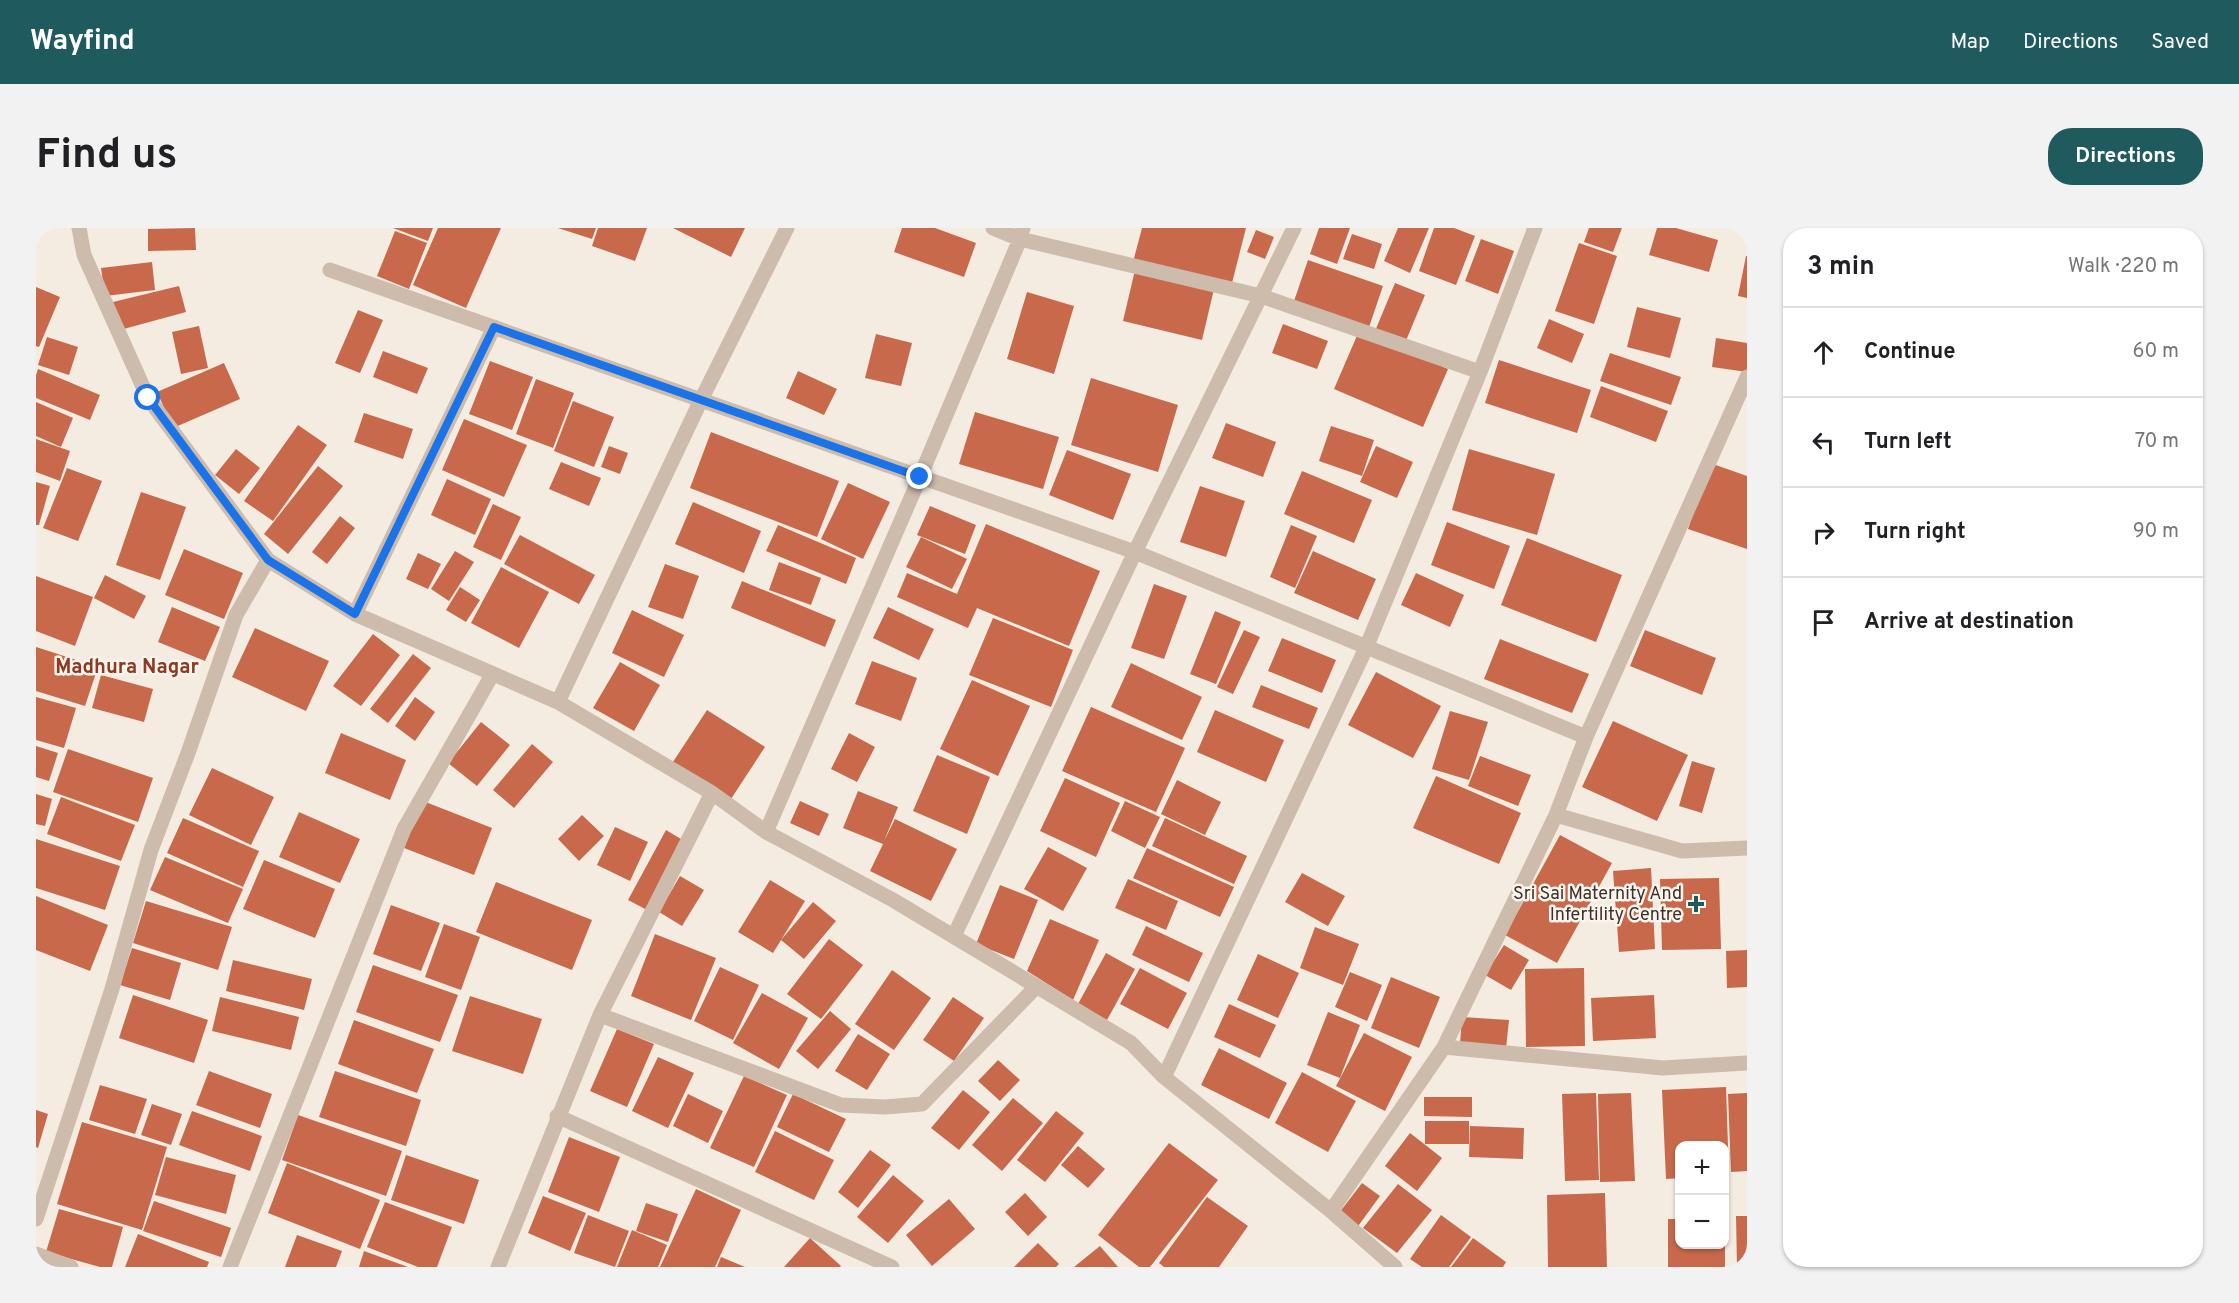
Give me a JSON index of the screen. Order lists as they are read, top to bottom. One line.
{"districts":["Madhura Nagar"],"places":{"health":["Sri Sai Maternity And Infertility Centre"]},"page":{"header":"Wayfind","nav":["Map","Directions","Saved"],"buttons":"Directions","title":"Find us","heading":["3 min","Walk · 220 m"],"list":[["Continue","60 m"],["Turn left","70 m"],["Turn right","90 m"],"Arrive at destination"],"map_buttons":["+","−"]}}
